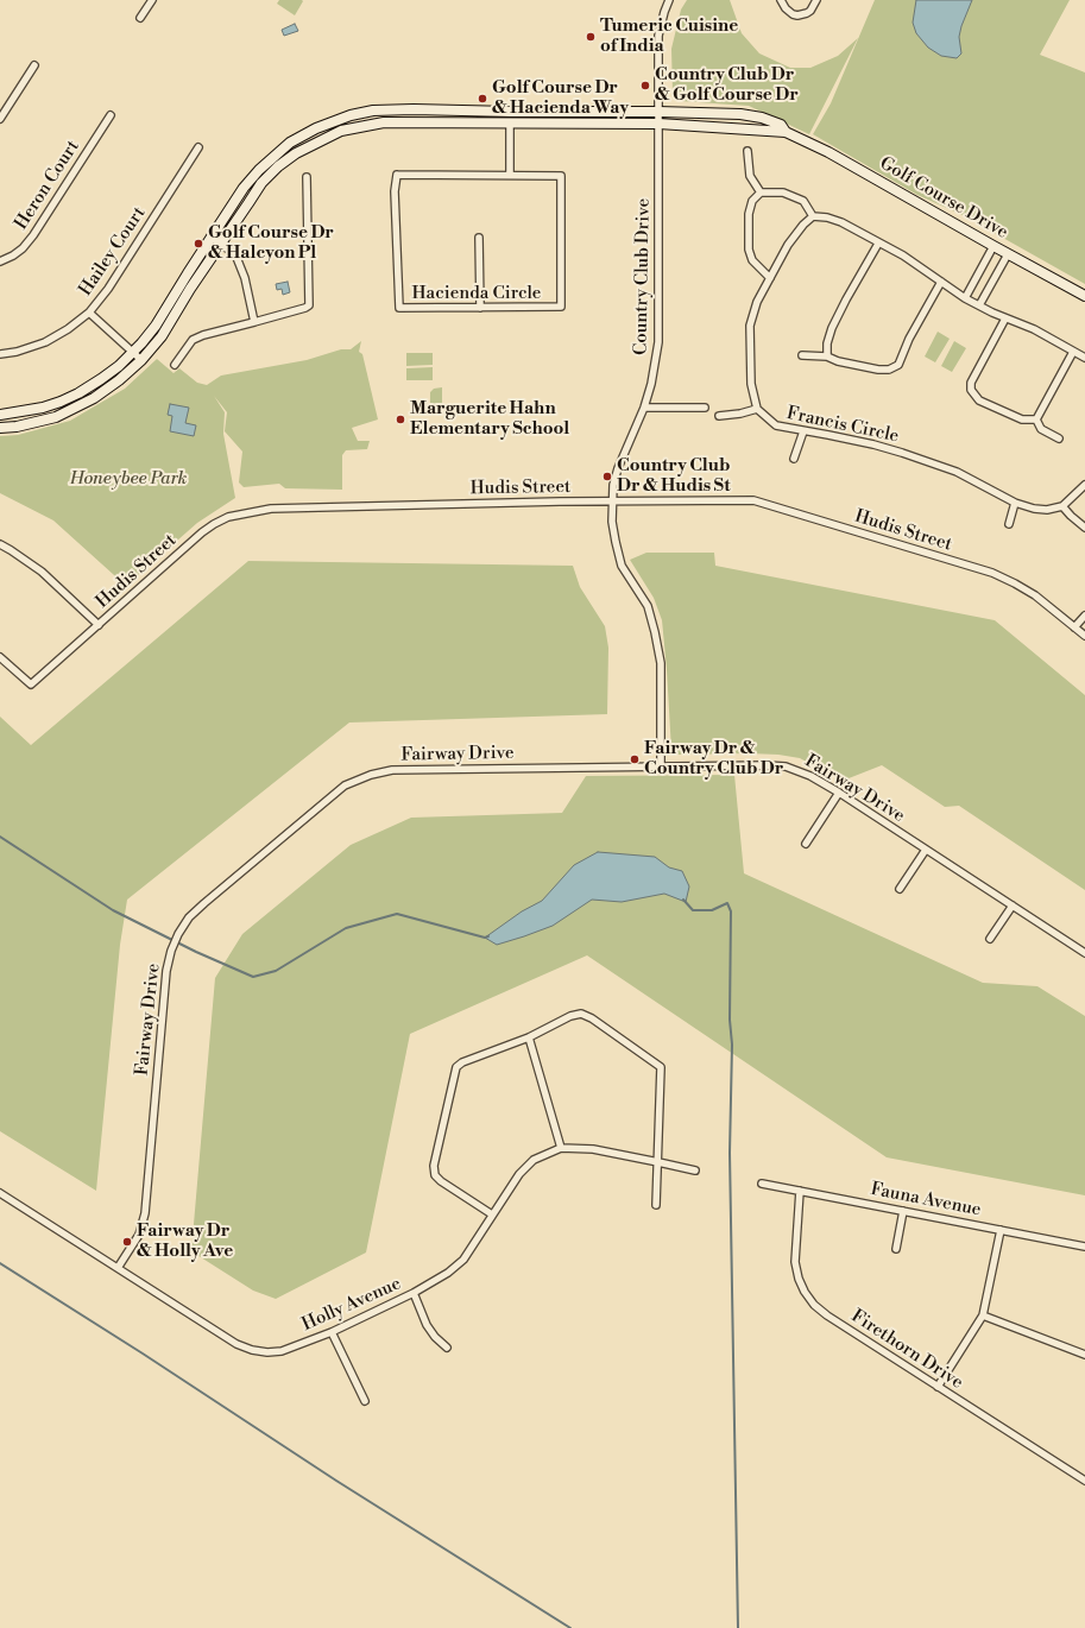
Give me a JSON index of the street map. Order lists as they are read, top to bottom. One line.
{"streets":{"street":["Heron Court","Golf Course Drive","Hailey Court","Country Club Drive","Hacienda Circle","Francis Circle","Hudis Street","Fairway Drive","Fauna Avenue","Holly Avenue","Firethorn Drive"]},"crossings":[["Golf Course Drive","Country Club Drive"],["Country Club Drive","Hudis Street"],["Country Club Drive","Fairway Drive"],["Fairway Drive","Holly Avenue"],["Fauna Avenue","Firethorn Drive"]],"parks":["Honeybee Park"],"places":["Tumeric Cuisine of India","Country Club Dr & Golf Course Dr","Golf Course Dr & Hacienda Way","Golf Course Dr & Halcyon Pl","Marguerite Hahn Elementary School","Country Club Dr & Hudis St","Fairway Dr & Country Club Dr","Fairway Dr & Holly Ave"]}
